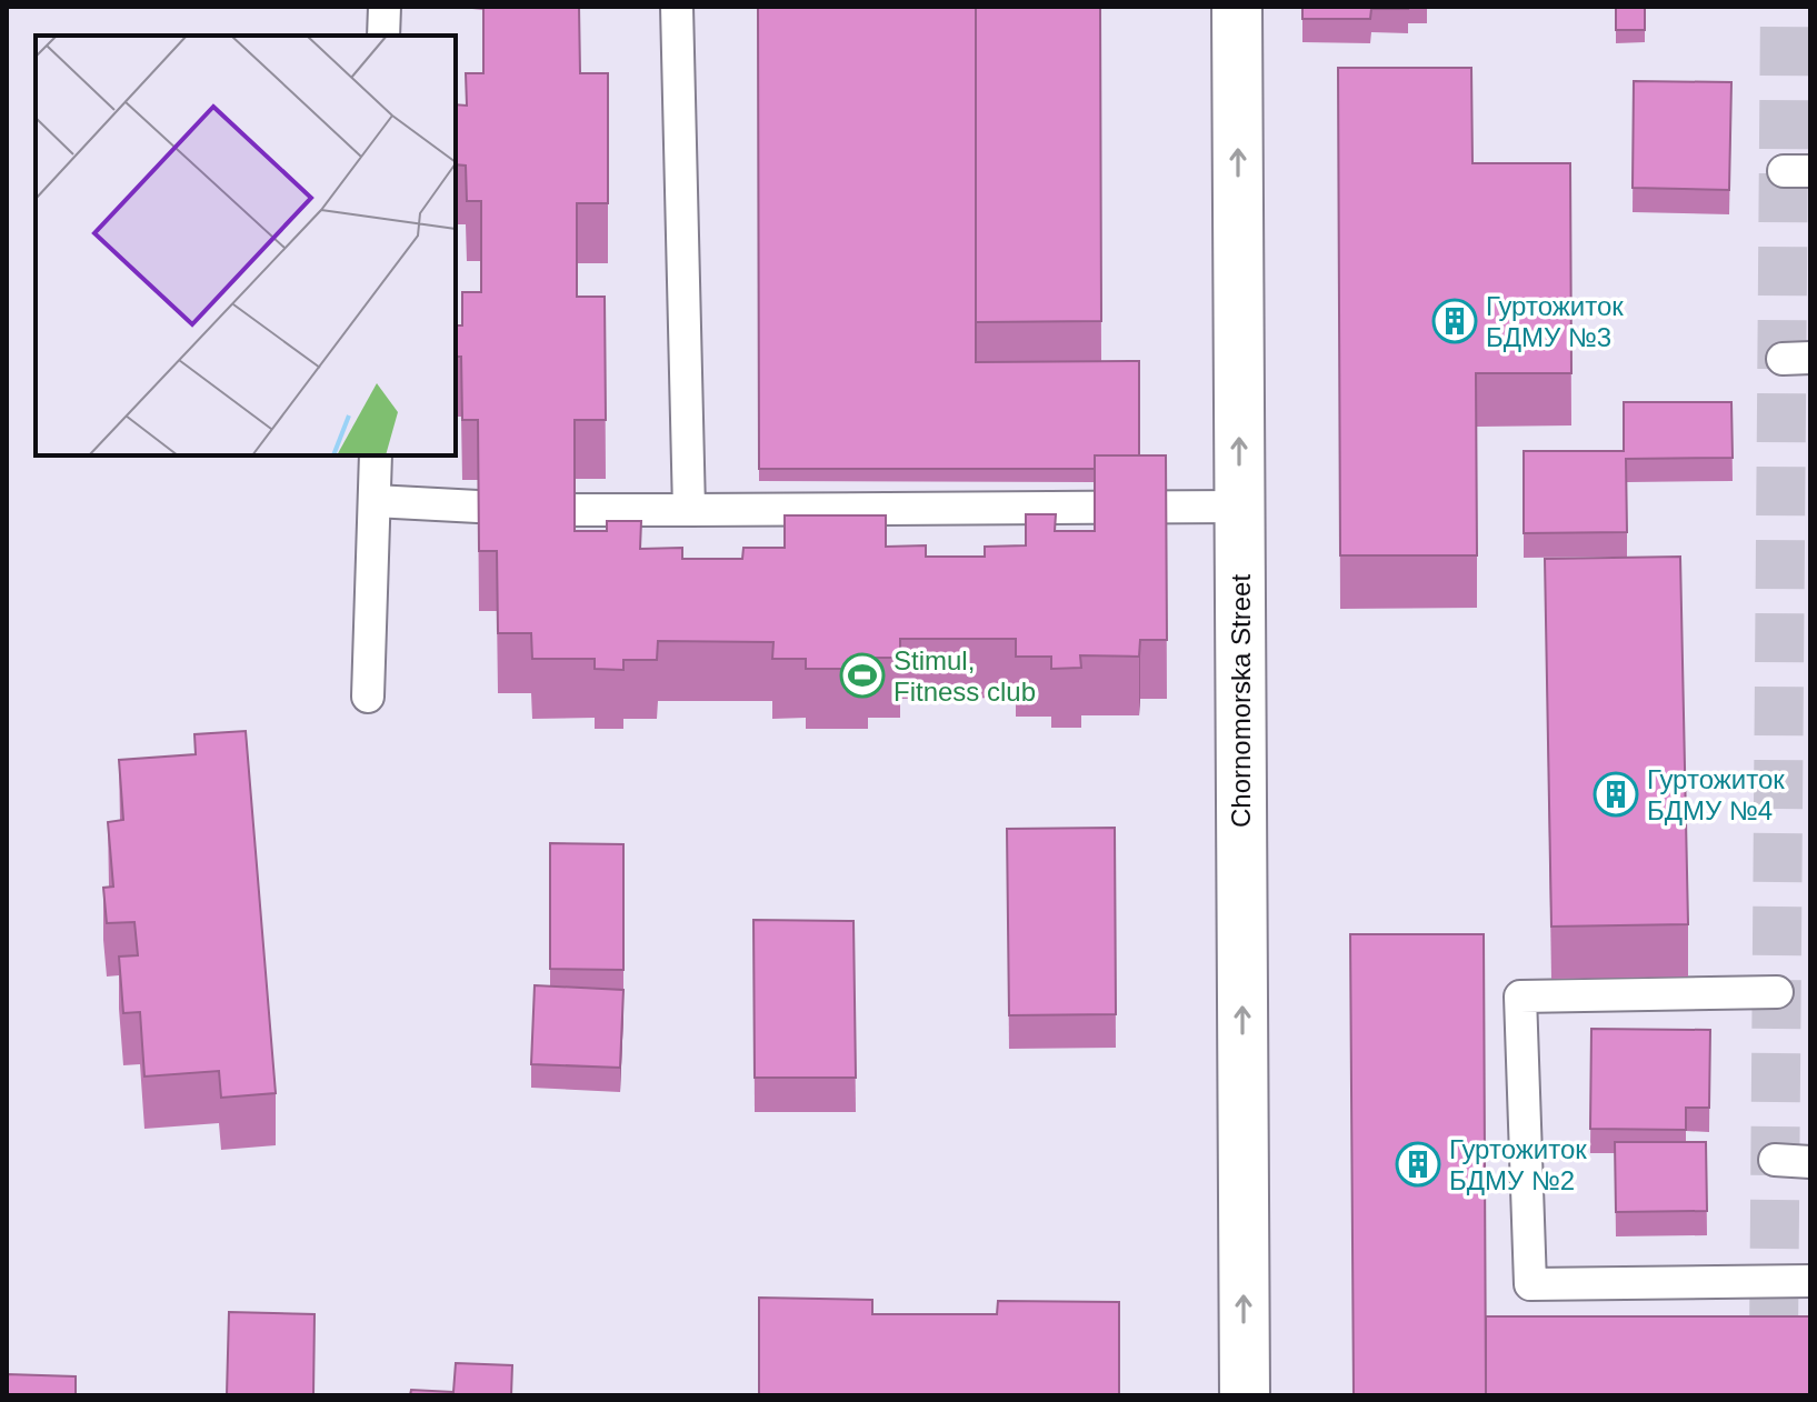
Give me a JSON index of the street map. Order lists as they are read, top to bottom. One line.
{"streets":{"street":["Chornomorska Street"]},"one_way":["Chornomorska Street"],"places":{"building":["Гуртожиток БДМУ №3","Гуртожиток БДМУ №4","Гуртожиток БДМУ №2"],"sports":["Stimul, Fitness club"]}}
